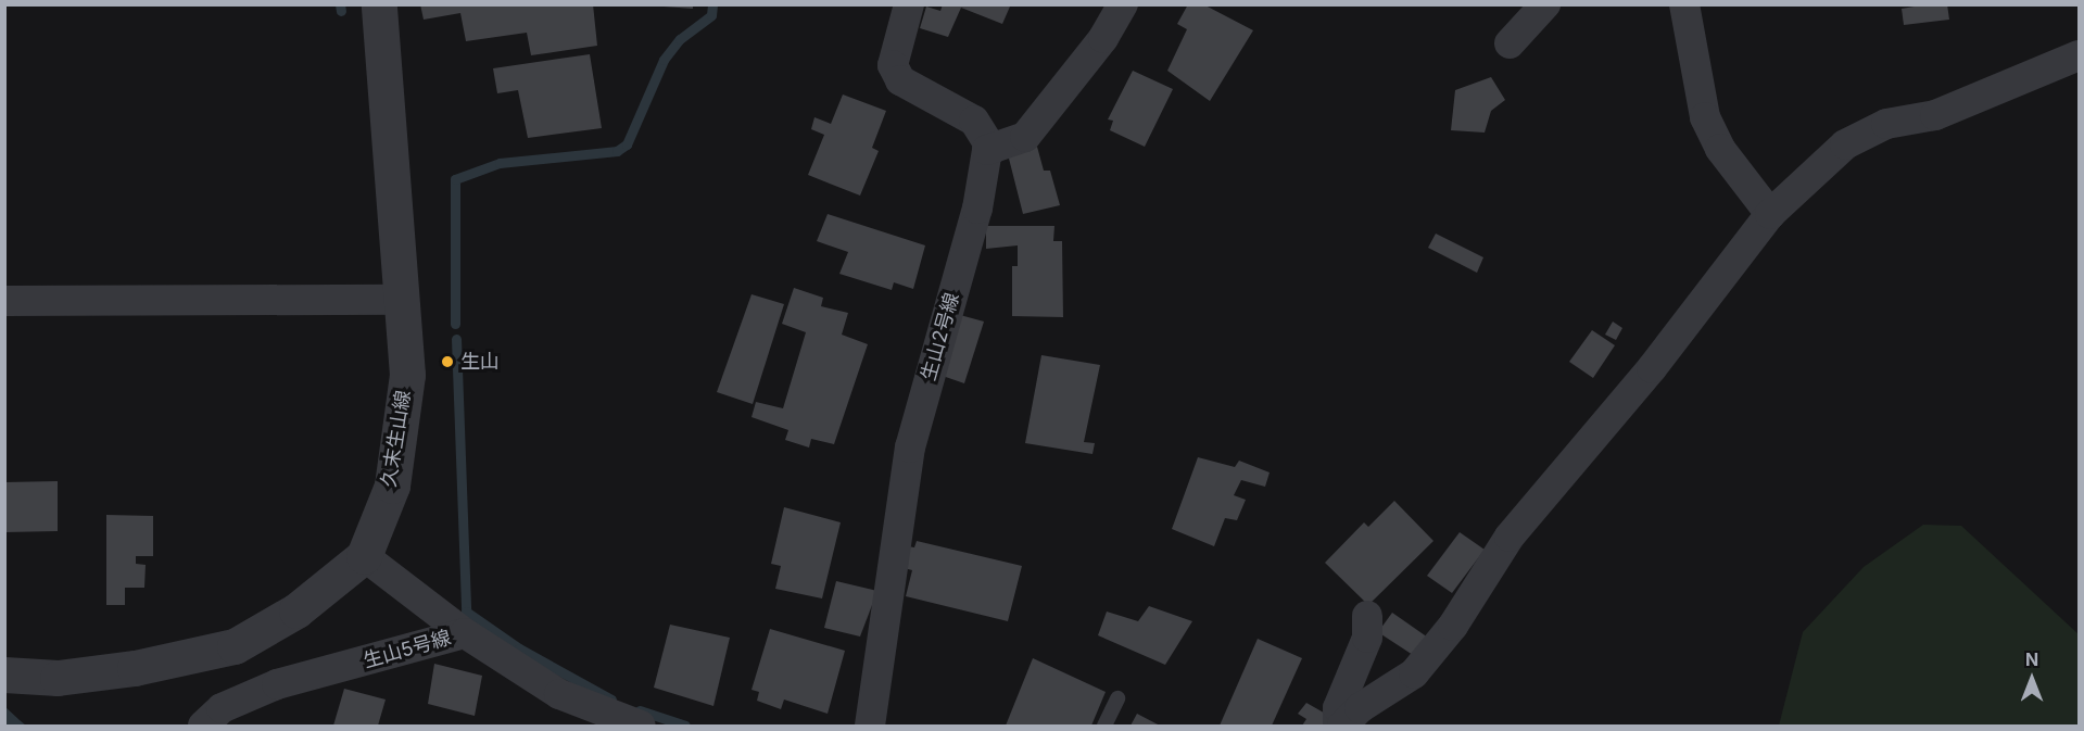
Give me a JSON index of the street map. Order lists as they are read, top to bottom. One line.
{"streets":{"street":["生山2号線","久末生山線","生山5号線"]},"places":["生山"],"north":"top"}
